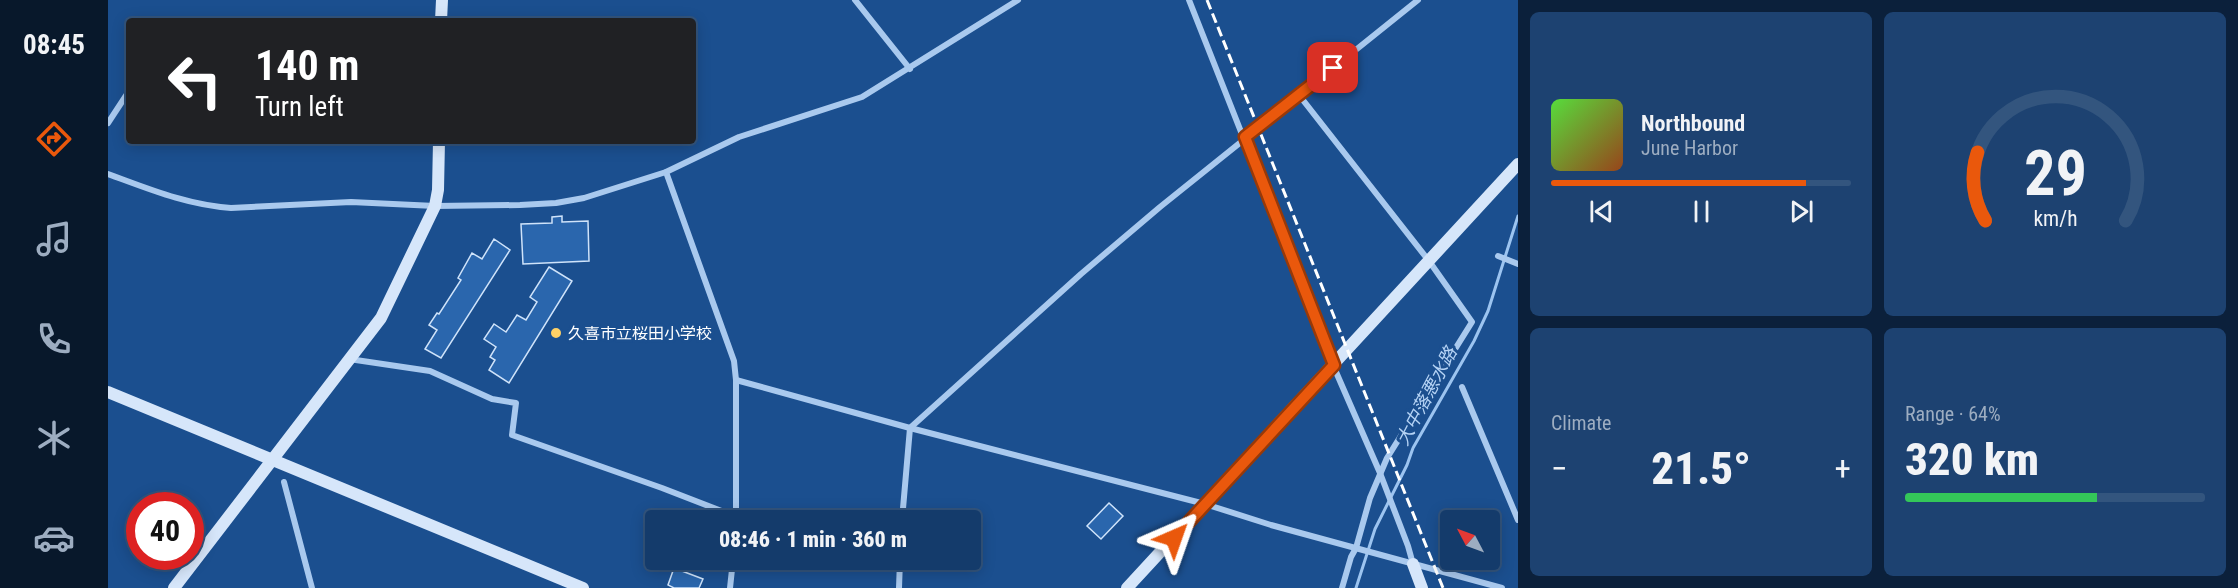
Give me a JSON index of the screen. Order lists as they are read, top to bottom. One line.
{"water":["大中落悪水路"],"places":["久喜市立桜田小学校"],"north":"top left","page":{"tabs":"08:45","turn":["140 m","Turn left"],"song":["Northbound","June Harbor"],"tile":["Climate",["Range · 64%","320 km"]],"heat":["−","21.5°","+"],"limit":"40","trip":"08:46 · 1 min · 360 m","gauge":["29","km/h"]}}
